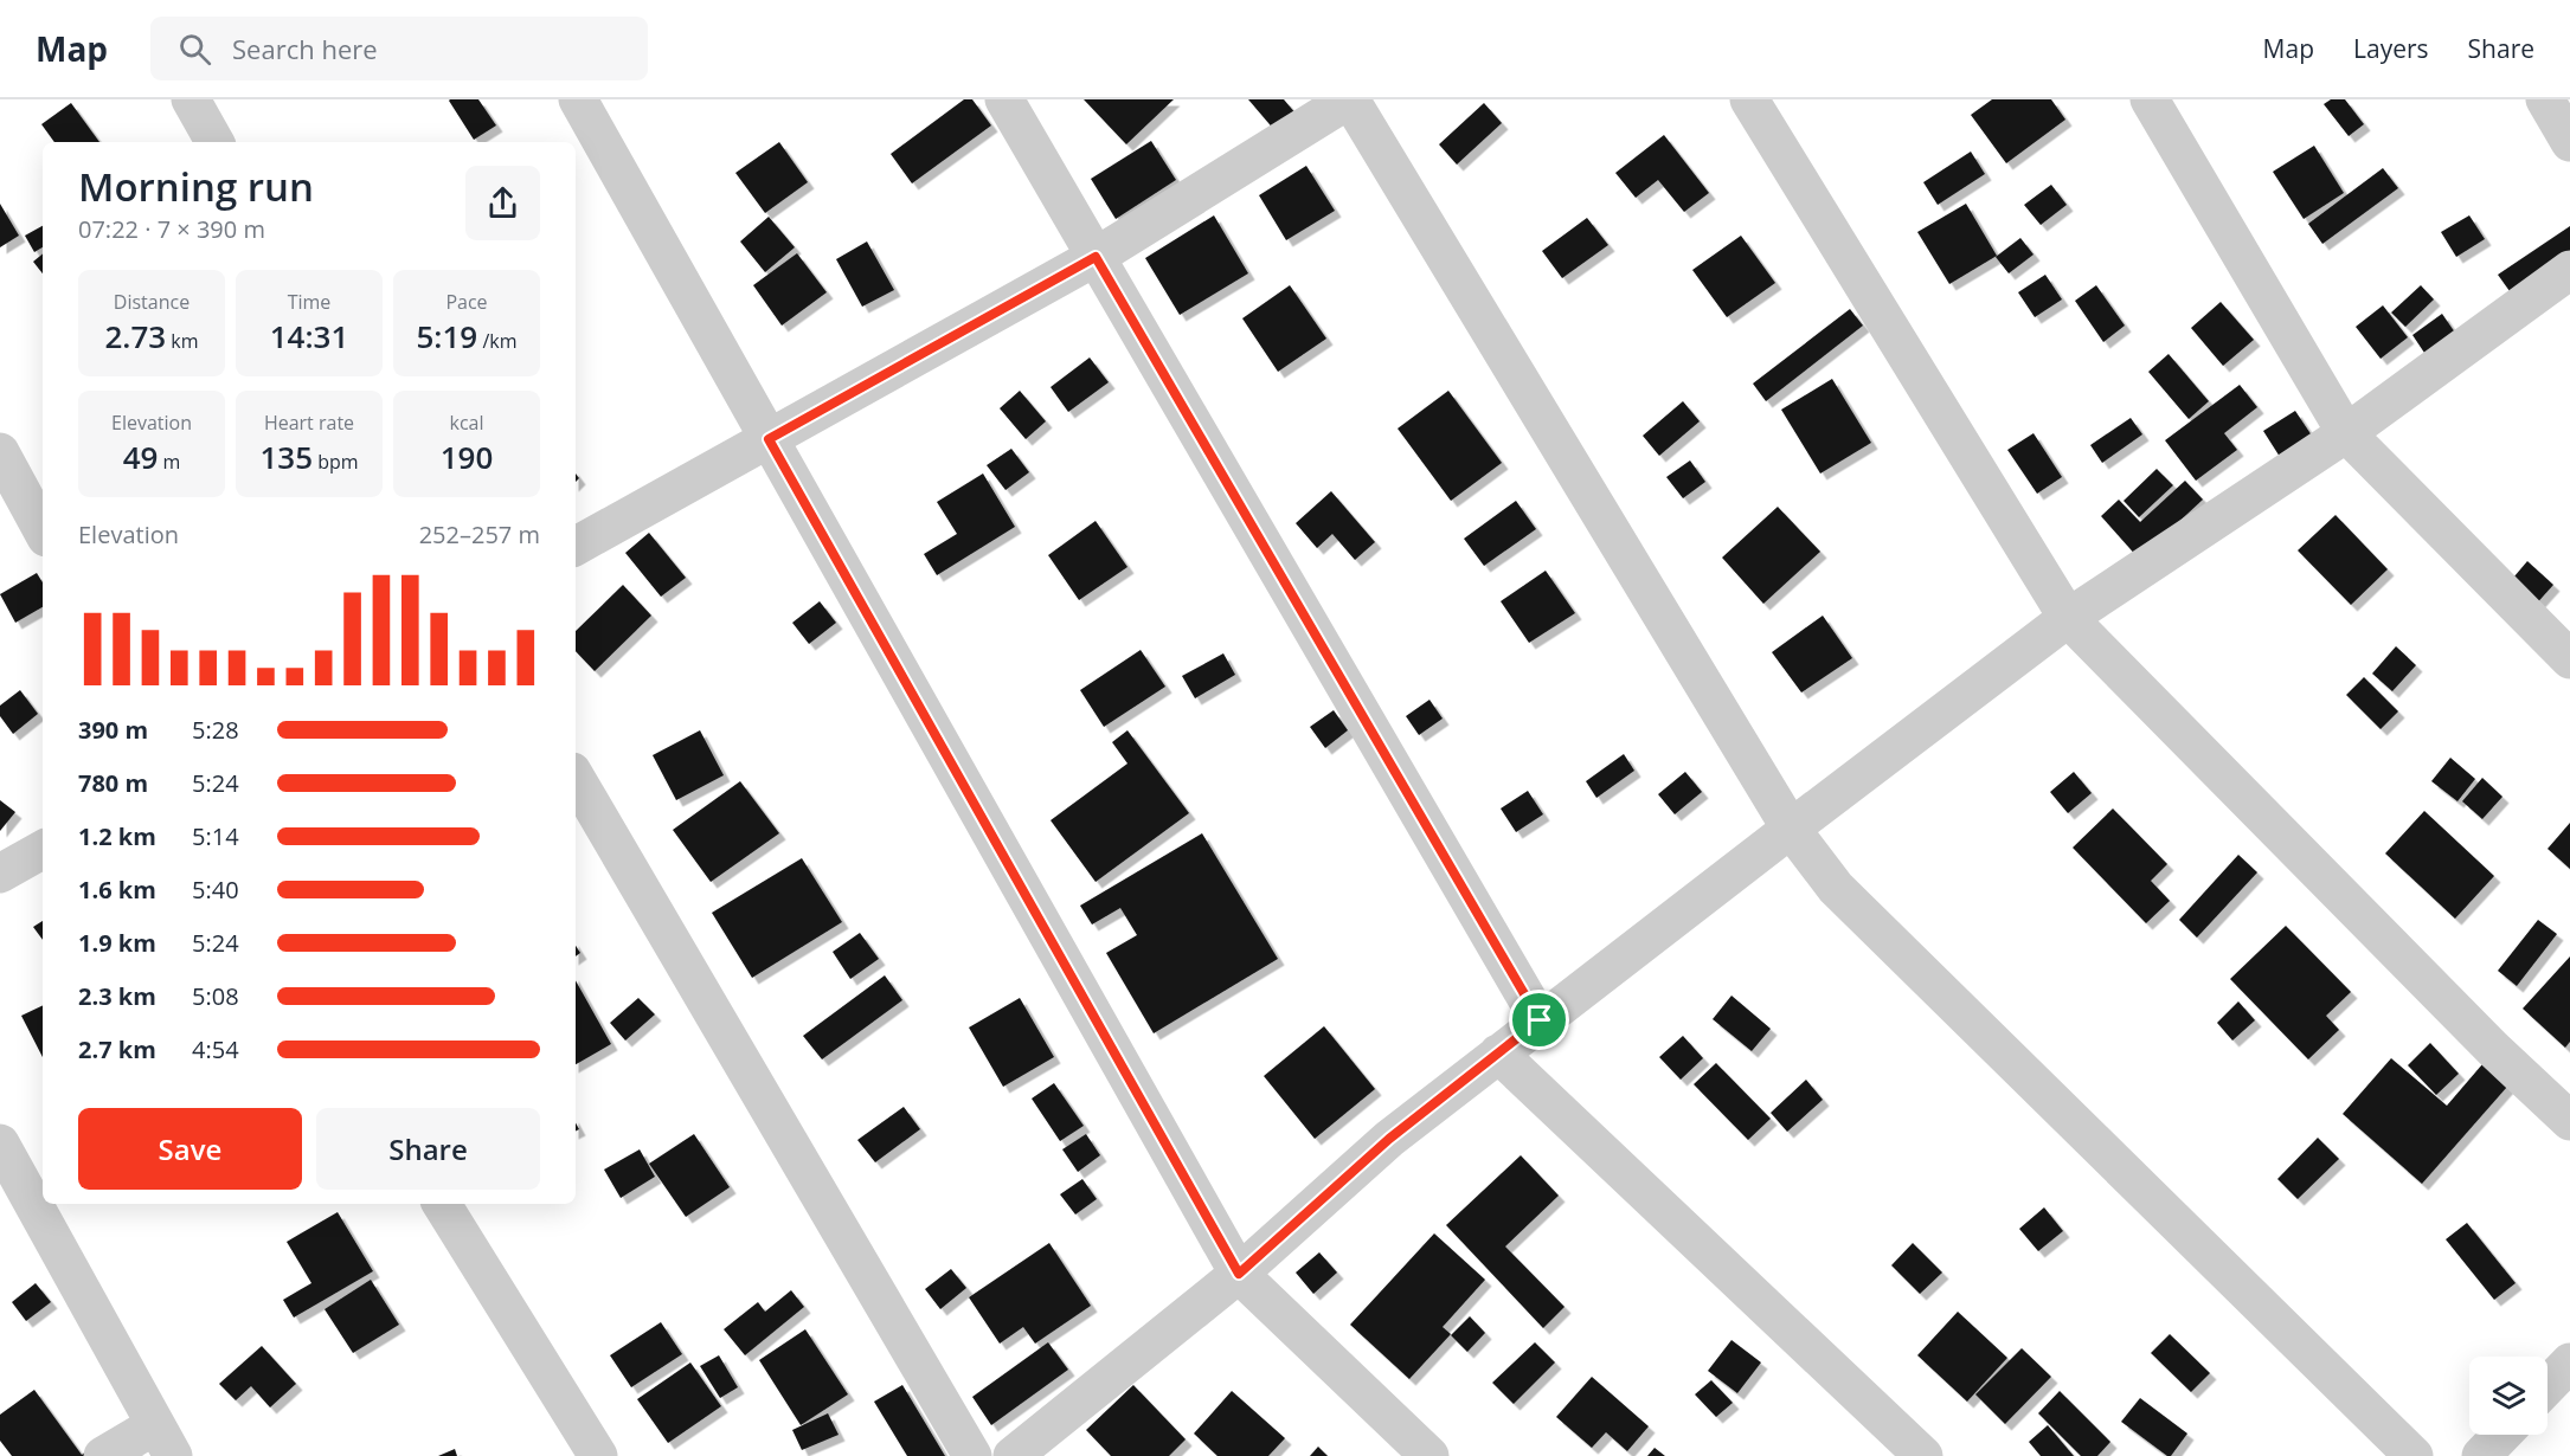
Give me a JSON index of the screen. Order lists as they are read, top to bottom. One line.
{"page":{"header":"Map","search":"Search here","nav":["Map","Layers","Share"],"heading":["Morning run","07:22 · 7 × 390 m"],"stats":[["Distance","2.73 km"],["Time","14:31"],["Pace","5:19 /km"],["Elevation","49 m"],["Heart rate","135 bpm"],["kcal","190"]],"chart":["Elevation","252–257 m"],"list":[{"name":"390 m","note":"5:28"},{"name":"780 m","note":"5:24"},{"name":"1.2 km","note":"5:14"},{"name":"1.6 km","note":"5:40"},{"name":"1.9 km","note":"5:24"},{"name":"2.3 km","note":"5:08"},{"name":"2.7 km","note":"4:54"}],"buttons":["Save","Share"]}}
